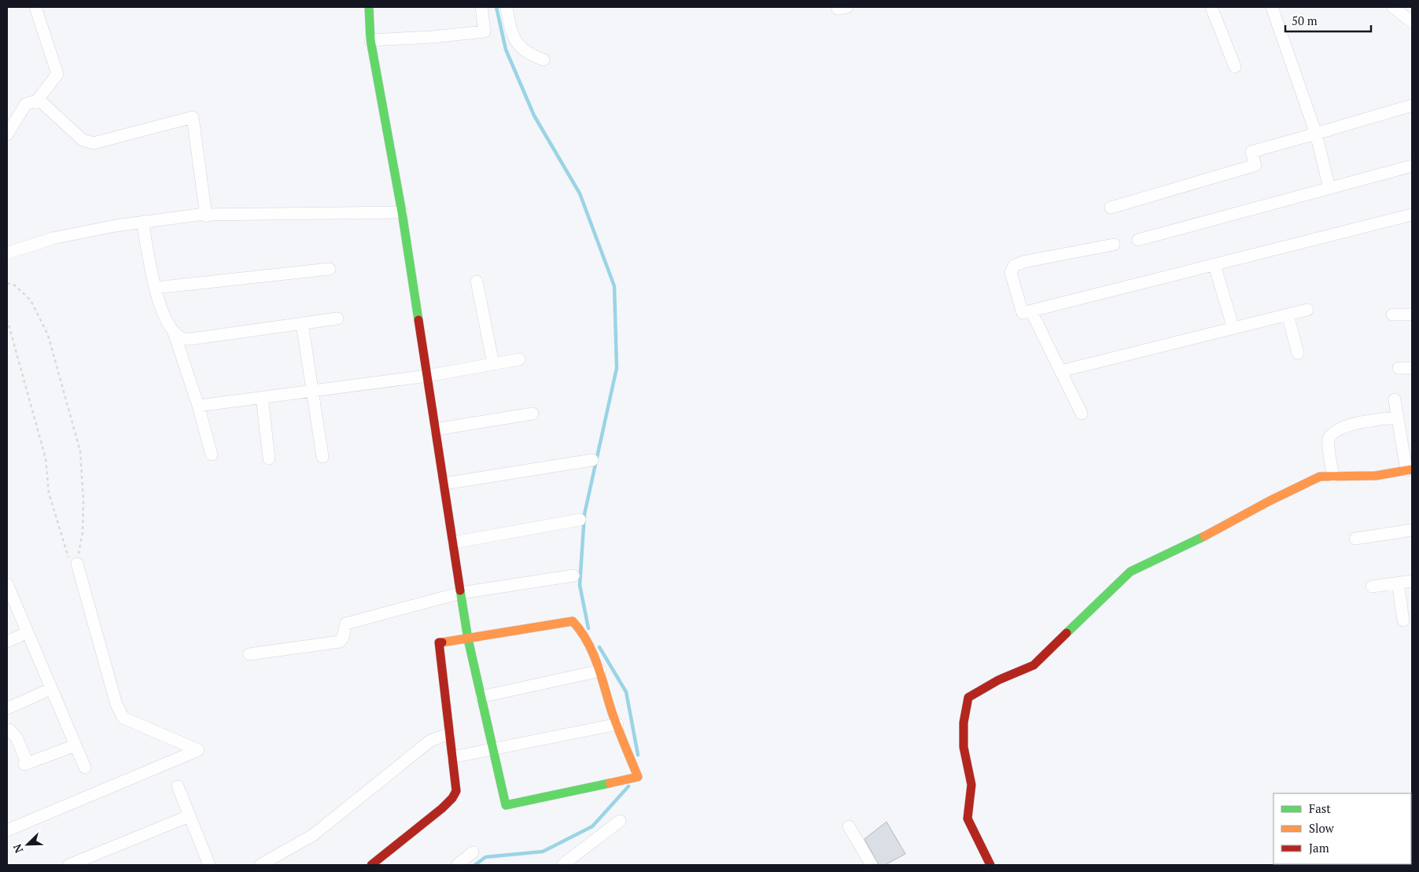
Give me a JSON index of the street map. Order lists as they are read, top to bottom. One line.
{"legend":["Fast","Slow","Jam"],"scale_bar":"50 m","north":"bottom left"}
